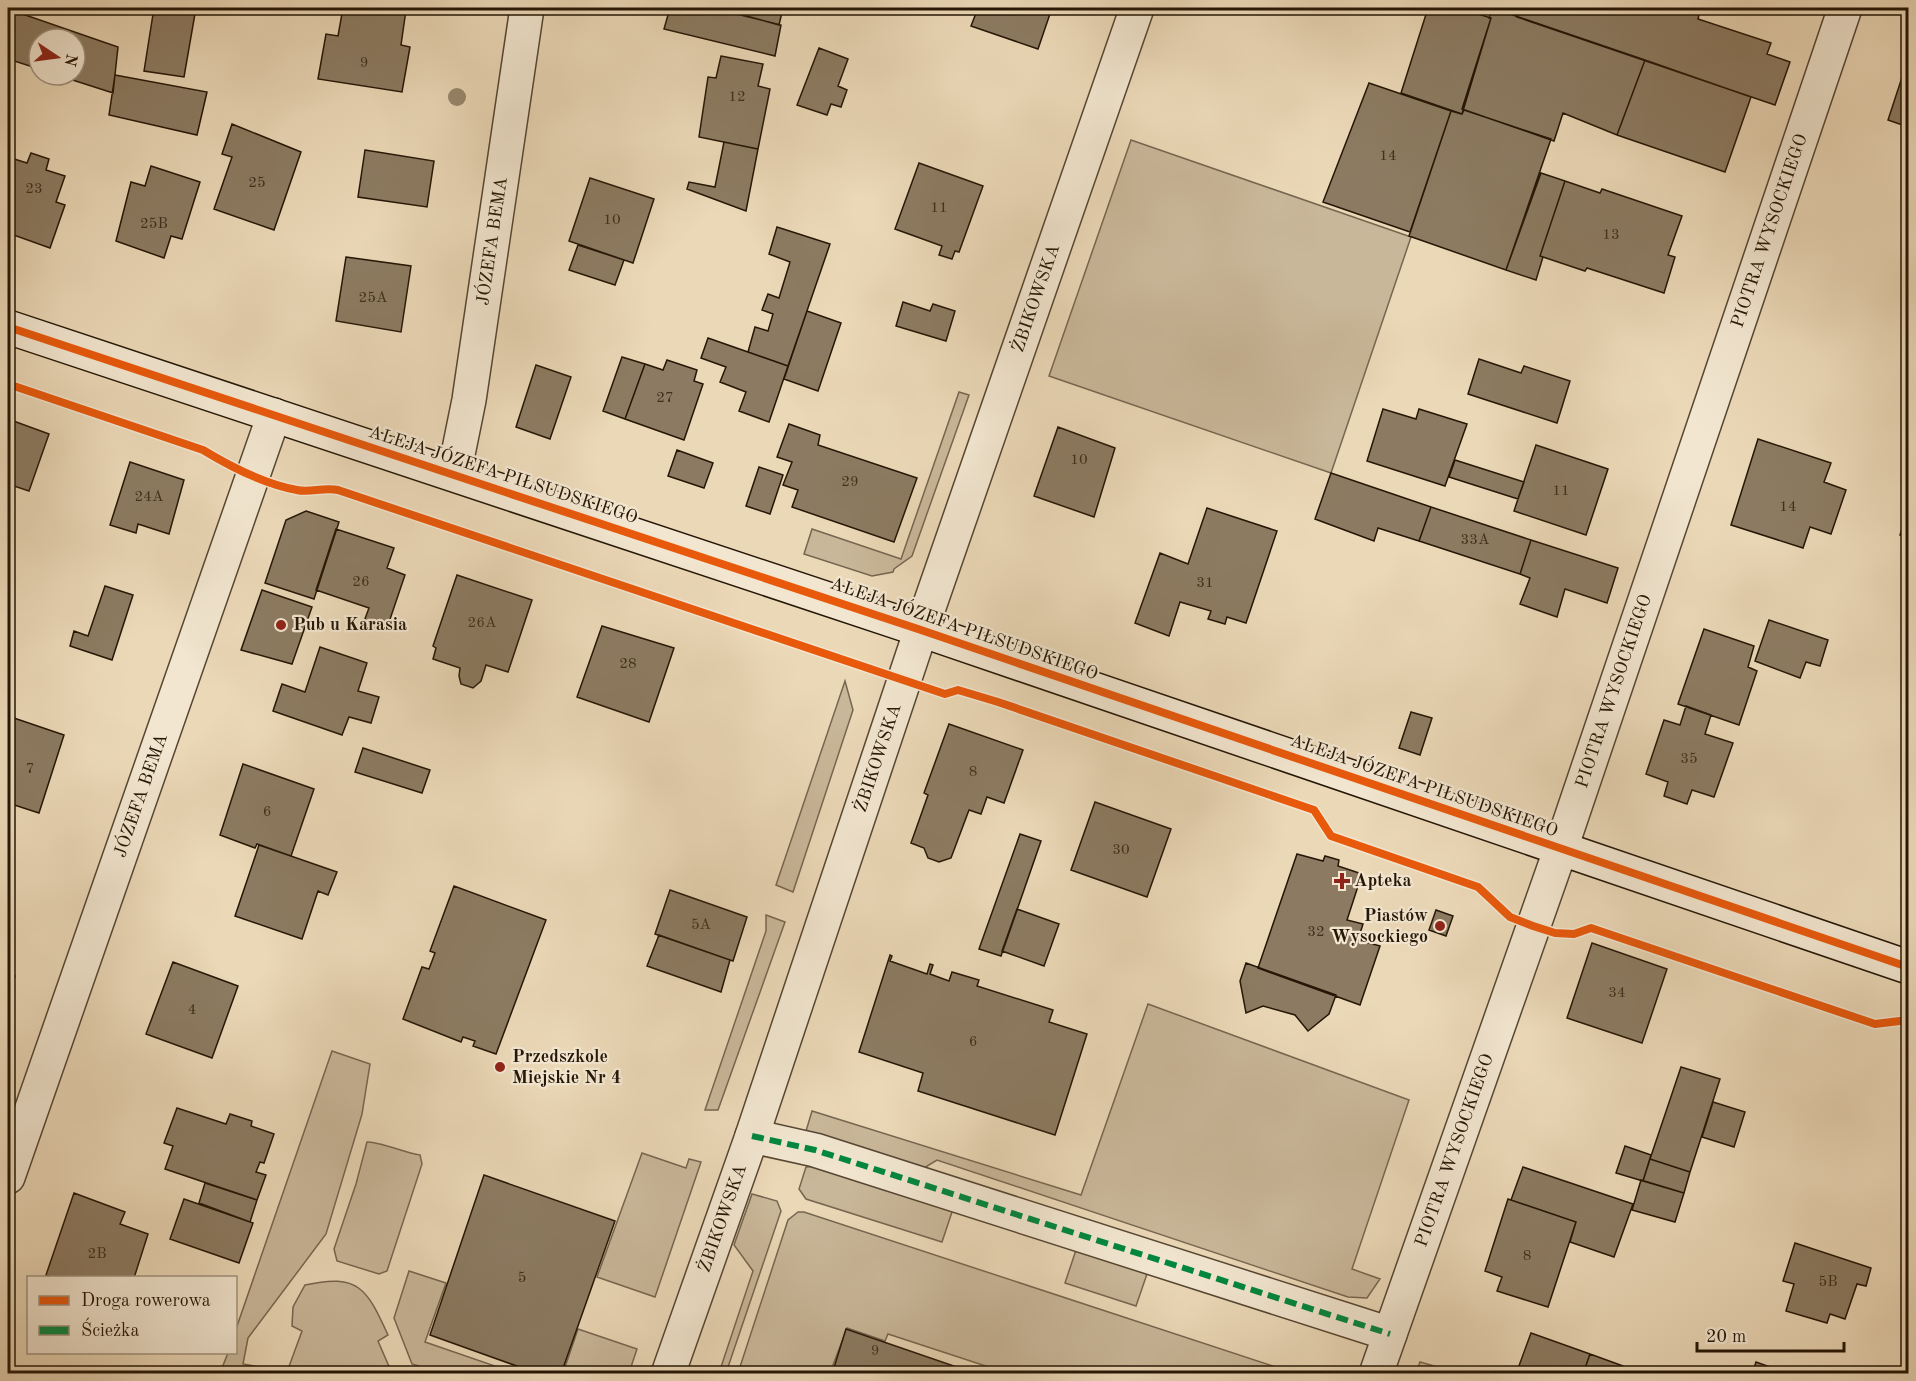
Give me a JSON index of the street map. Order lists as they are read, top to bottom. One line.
{"streets":{"street":["PIOTRA WYSOCKIEGO","JÓZEFA BEMA","ŻBIKOWSKA","ALEJA JÓZEFA PIŁSUDSKIEGO"]},"crossings":[["PIOTRA WYSOCKIEGO","ALEJA JÓZEFA PIŁSUDSKIEGO"],["JÓZEFA BEMA","ALEJA JÓZEFA PIŁSUDSKIEGO"],["ŻBIKOWSKA","ALEJA JÓZEFA PIŁSUDSKIEGO"]],"places":{"other":["Pub u Karasia","Piastów Wysockiego","Przedszkole Miejskie Nr 4"],"health":["Apteka"]},"house_numbers":["9","12","14","25","23","11","10","25B","13","25A","27","10","29","11","24A","14","33A","26","31","26A","28","35","7","8","6","30","5A","32","34","4","6","2B","8","5","5B","9"],"legend":["Droga rowerowa","Ścieżka"],"scale_bar":"20 m","north":"right"}
